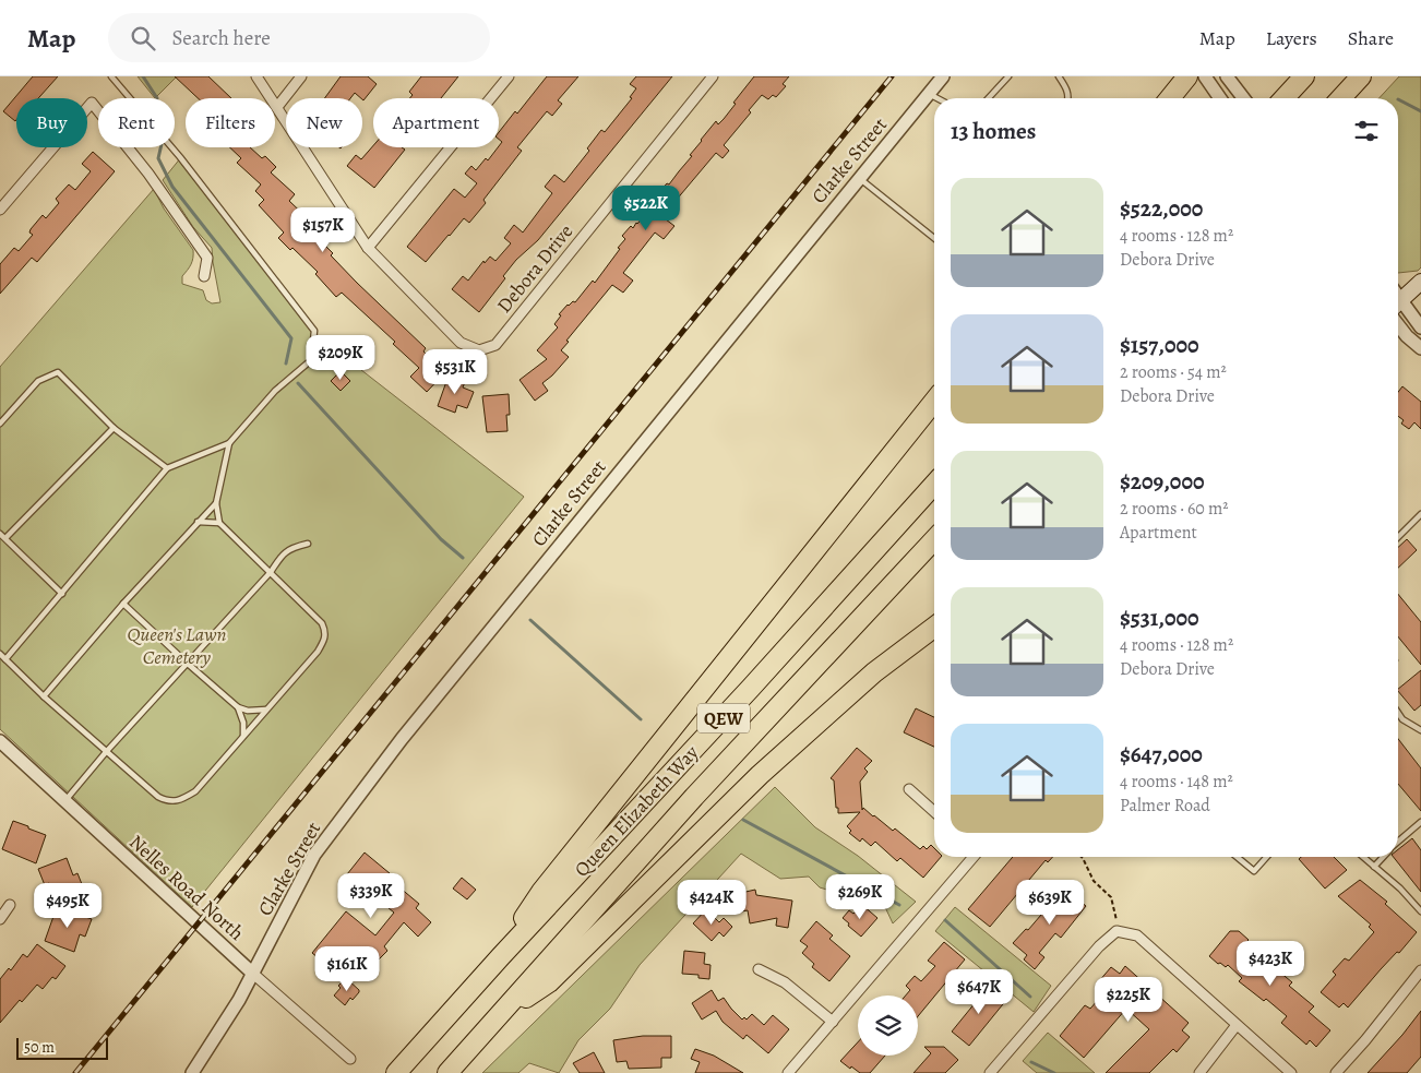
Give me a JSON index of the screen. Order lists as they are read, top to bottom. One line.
{"streets":{"highway":["QEW","Queen Elizabeth Way"],"street":["Clarke Street","Debora Drive","Nelles Road North"]},"crossings":[["Clarke Street","Nelles Road North"]],"parks":["Queen's Lawn Cemetery"],"scale_bar":"50 m","page":{"header":"Map","search":"Search here","nav":["Map","Layers","Share"],"chip":["Buy","Rent","Filters","New","Apartment"],"heading":"13 homes","list":[{"name":"$522,000","note":"4 rooms · 128 m² · Debora Drive"},{"name":"$157,000","note":"2 rooms · 54 m² · Debora Drive"},{"name":"$209,000","note":"2 rooms · 60 m² · Apartment"},{"name":"$531,000","note":"4 rooms · 128 m² · Debora Drive"},{"name":"$647,000","note":"4 rooms · 148 m² · Palmer Road"}],"price":["$522K","$157K","$209K","$531K","$339K","$269K","$424K","$639K","$495K","$423K","$161K","$647K","$225K"],"scale":"50 m"}}
